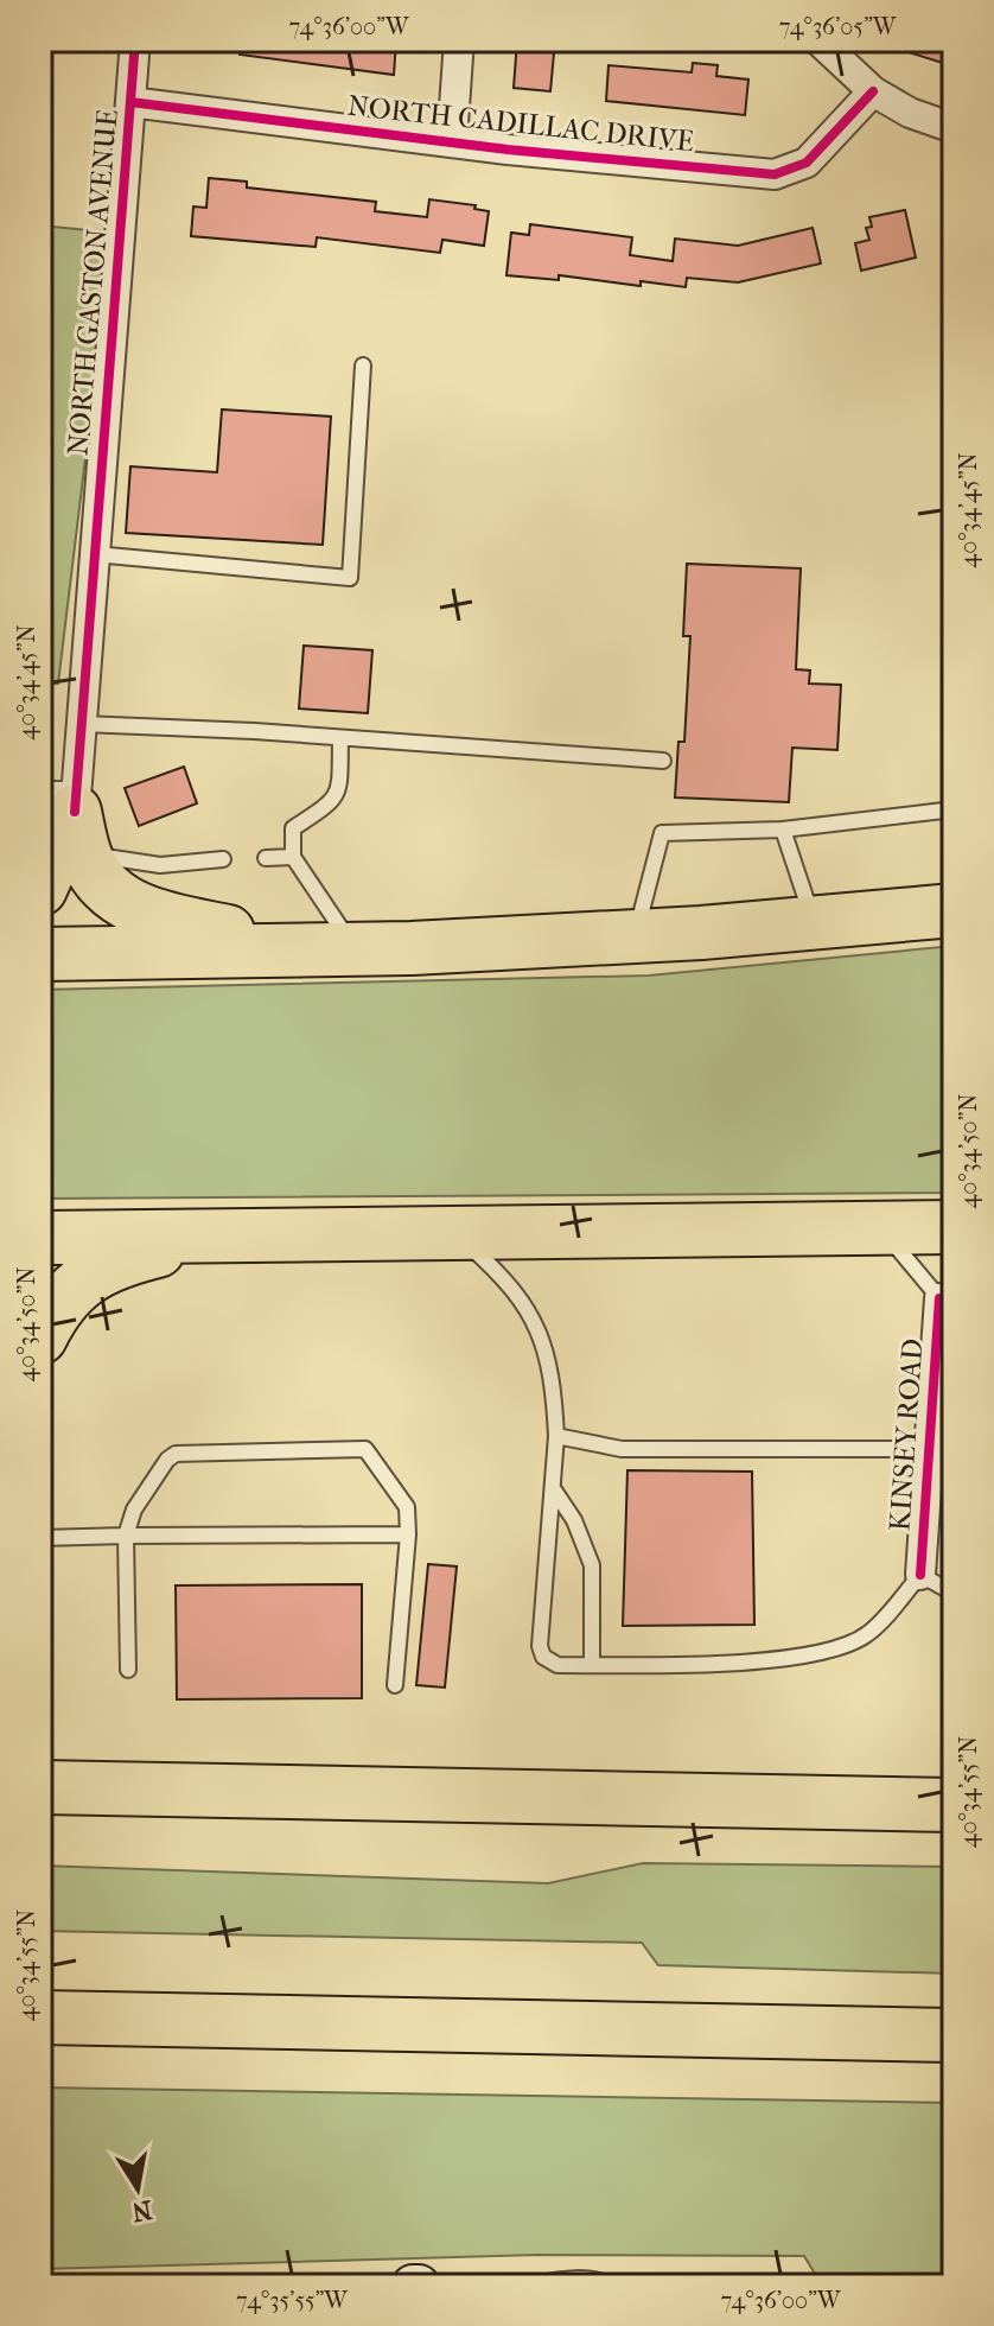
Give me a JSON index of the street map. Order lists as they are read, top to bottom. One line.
{"streets":{"street":["NORTH CADILLAC DRIVE","NORTH GASTON AVENUE","KINSEY ROAD"]},"crossings":[["NORTH CADILLAC DRIVE","NORTH GASTON AVENUE"]],"north":"bottom","coordinates":["74°36'00\"W","74°36'05\"W","40°34'45\"N","40°34'50\"N","40°34'55\"N","74°35'55\"W"]}
